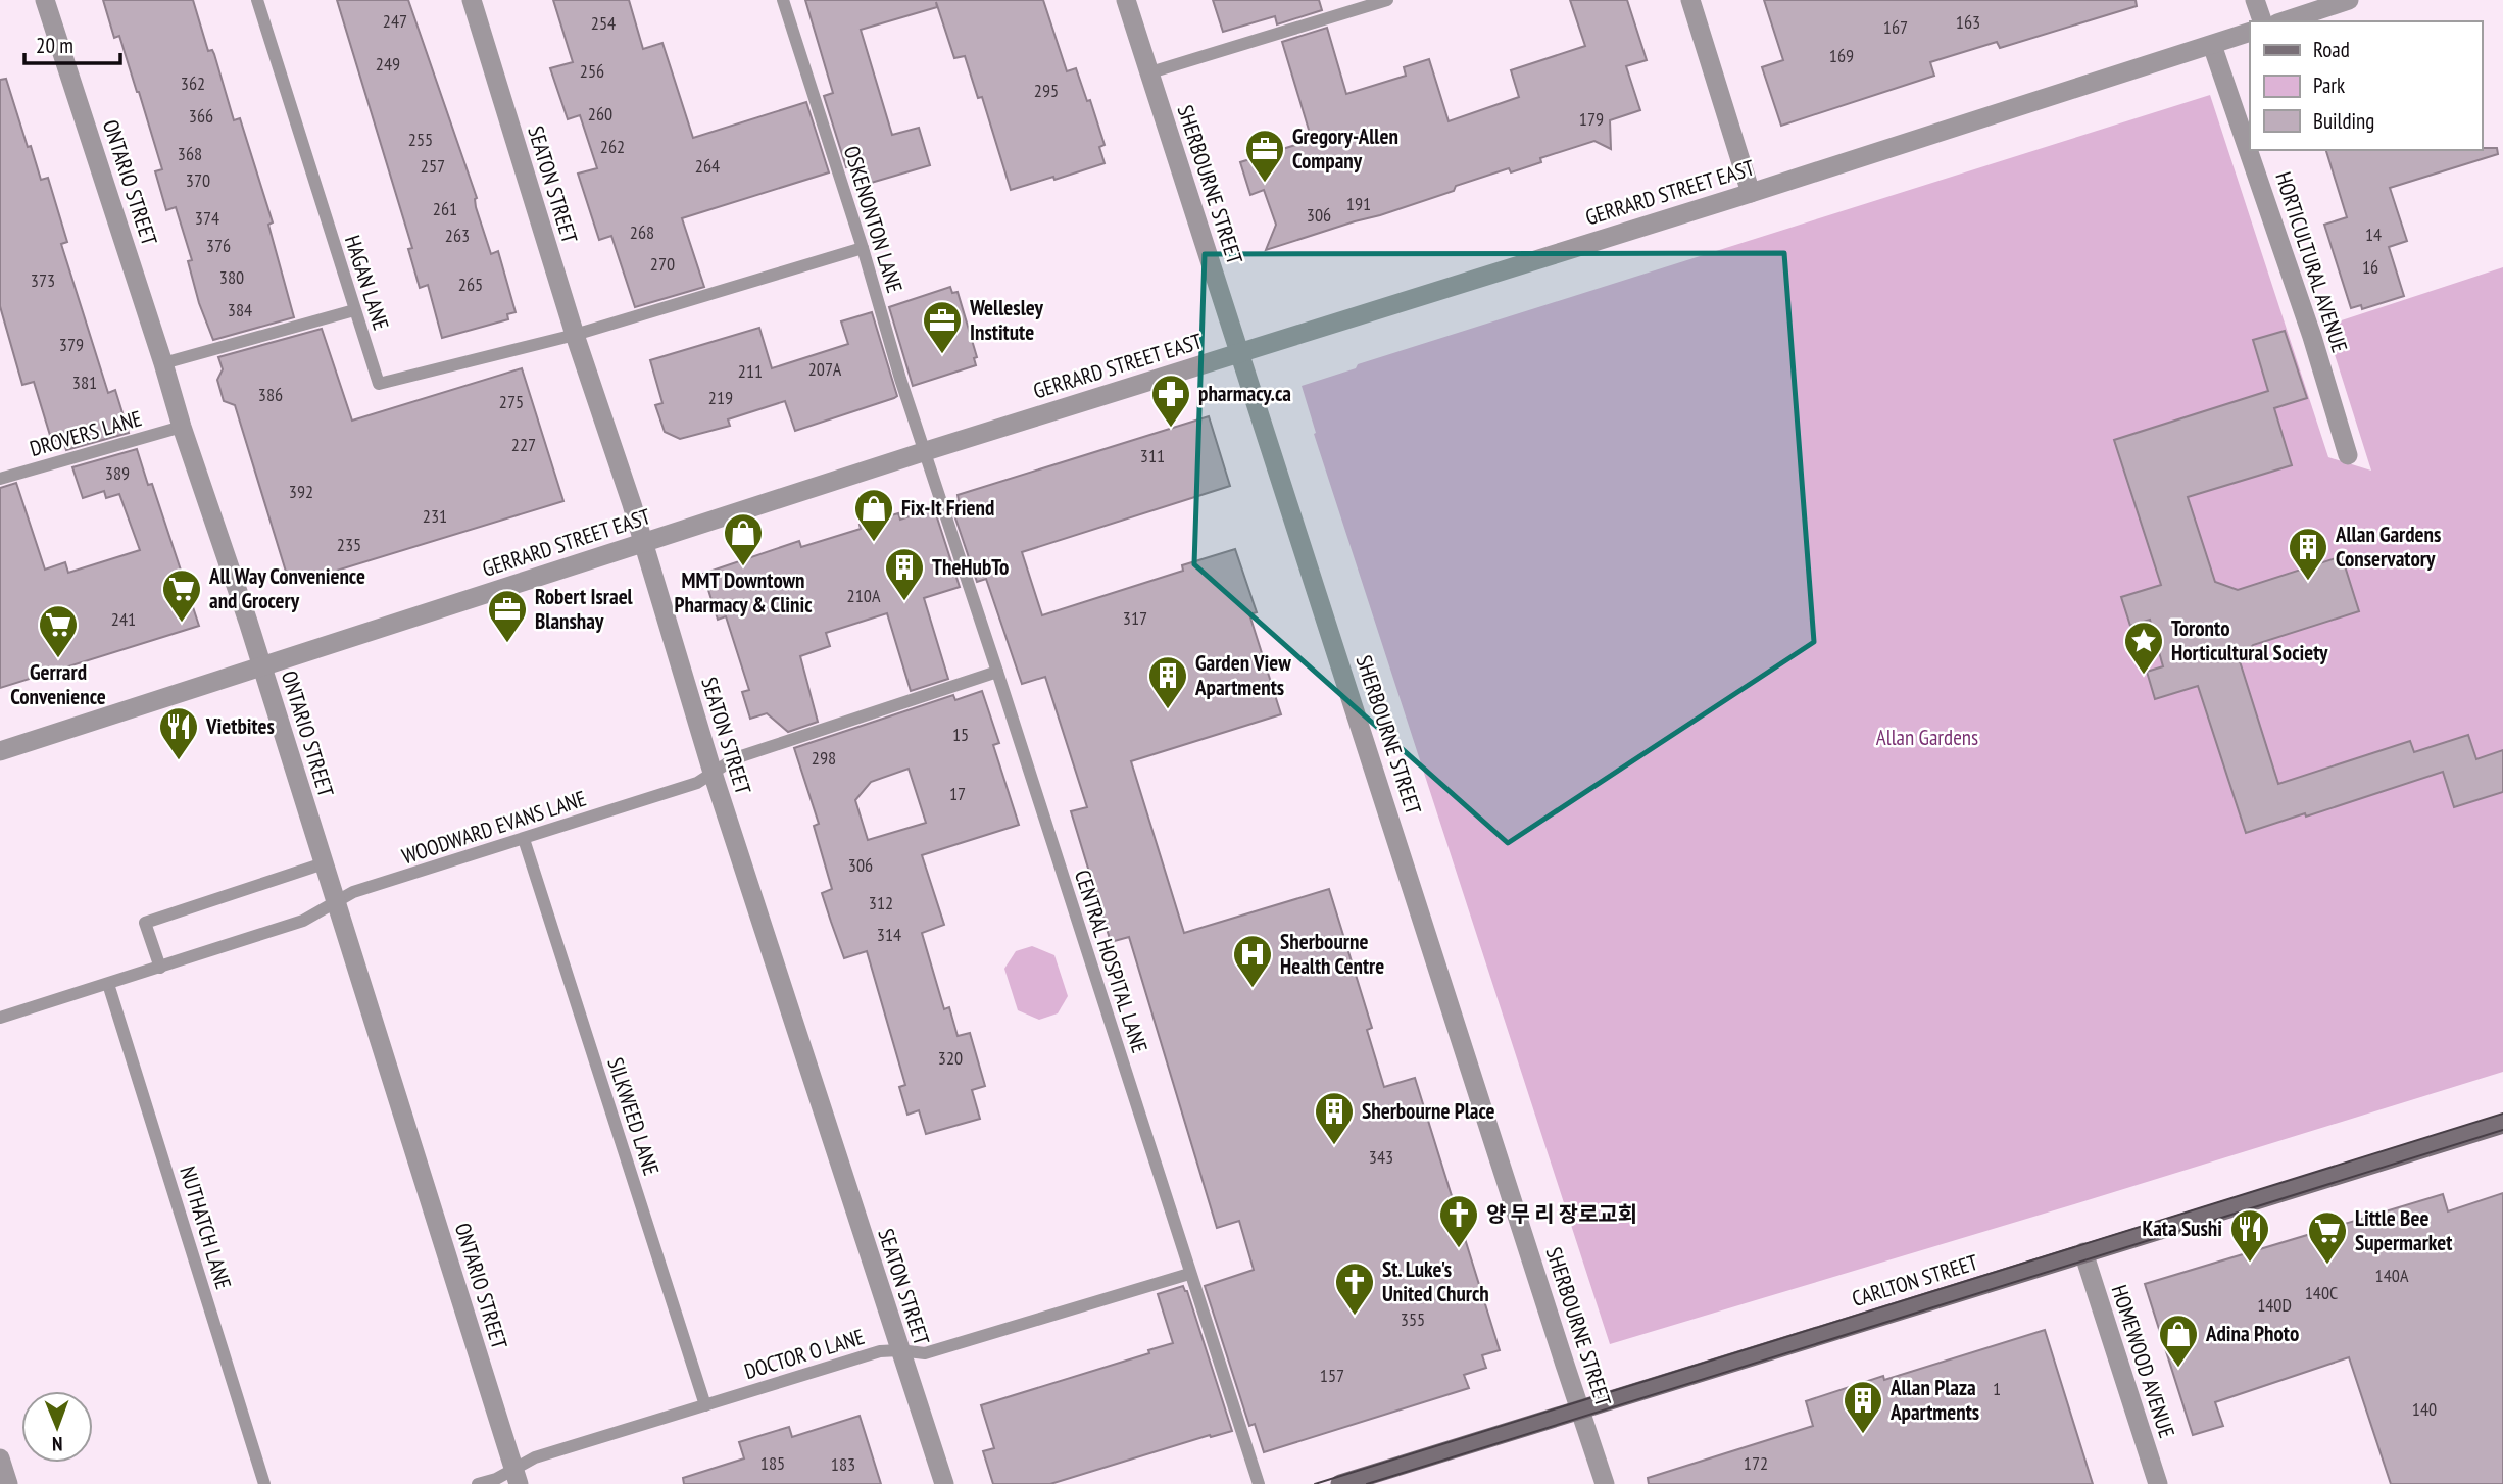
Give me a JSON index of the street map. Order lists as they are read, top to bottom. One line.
{"streets":{"main road":["CARLTON STREET"],"street":["ONTARIO STREET","SEATON STREET","SHERBOURNE STREET","GERRARD STREET EAST","HORTICULTURAL AVENUE","HOMEWOOD AVENUE"],"lane":["OSKENONTON LANE","HAGAN LANE","DROVERS LANE","WOODWARD EVANS LANE","CENTRAL HOSPITAL LANE","SILKWEED LANE","NUTHATCH LANE","DOCTOR O LANE"]},"crossings":[["ONTARIO STREET","GERRARD STREET EAST"],["ONTARIO STREET","DROVERS LANE"],["ONTARIO STREET","WOODWARD EVANS LANE"],["ONTARIO STREET","DOCTOR O LANE"],["SEATON STREET","GERRARD STREET EAST"],["SEATON STREET","HAGAN LANE"],["SEATON STREET","WOODWARD EVANS LANE"],["SEATON STREET","DOCTOR O LANE"],["SHERBOURNE STREET","GERRARD STREET EAST"],["SHERBOURNE STREET","CARLTON STREET"],["GERRARD STREET EAST","OSKENONTON LANE"],["GERRARD STREET EAST","HORTICULTURAL AVENUE"],["GERRARD STREET EAST","CENTRAL HOSPITAL LANE"],["OSKENONTON LANE","CENTRAL HOSPITAL LANE"],["WOODWARD EVANS LANE","CENTRAL HOSPITAL LANE"],["WOODWARD EVANS LANE","SILKWEED LANE"],["WOODWARD EVANS LANE","NUTHATCH LANE"],["CENTRAL HOSPITAL LANE","DOCTOR O LANE"],["SILKWEED LANE","DOCTOR O LANE"],["CARLTON STREET","HOMEWOOD AVENUE"]],"parks":["Allan Gardens"],"places":{"office":["Gregory-Allen Company","Wellesley Institute","Robert Israel Blanshay"],"pharmacy":["pharmacy.ca"],"shop":["Fix-It Friend","MMT Downtown Pharmacy & Clinic","Adina Photo"],"building":["Allan Gardens Conservatory","TheHubTo","Garden View Apartments","Sherbourne Place","Allan Plaza Apartments"],"supermarket":["All Way Convenience and Grocery","Gerrard Convenience","Little Bee Supermarket"],"place":["Toronto Horticultural Society"],"restaurant":["Vietbites","Kata Sushi"],"hospital":["Sherbourne Health Centre"],"church":["양 무 리 장로교회","St. Luke's United Church"]},"house_numbers":["247","163","254","167","169","249","256","362","295","260","366","179","255","262","368","257","264","370","191","261","306","374","268","14","263","376","270","16","380","373","265","384","379","207A","211","381","386","219","275","227","311","389","392","231","235","210A","317","241","15","298","17","306","312","314","320","343","140A","140C","140D","355","157","1","140","185","172","183"],"legend":["Road","Park","Building"],"scale_bar":"20 m","north":"bottom"}
